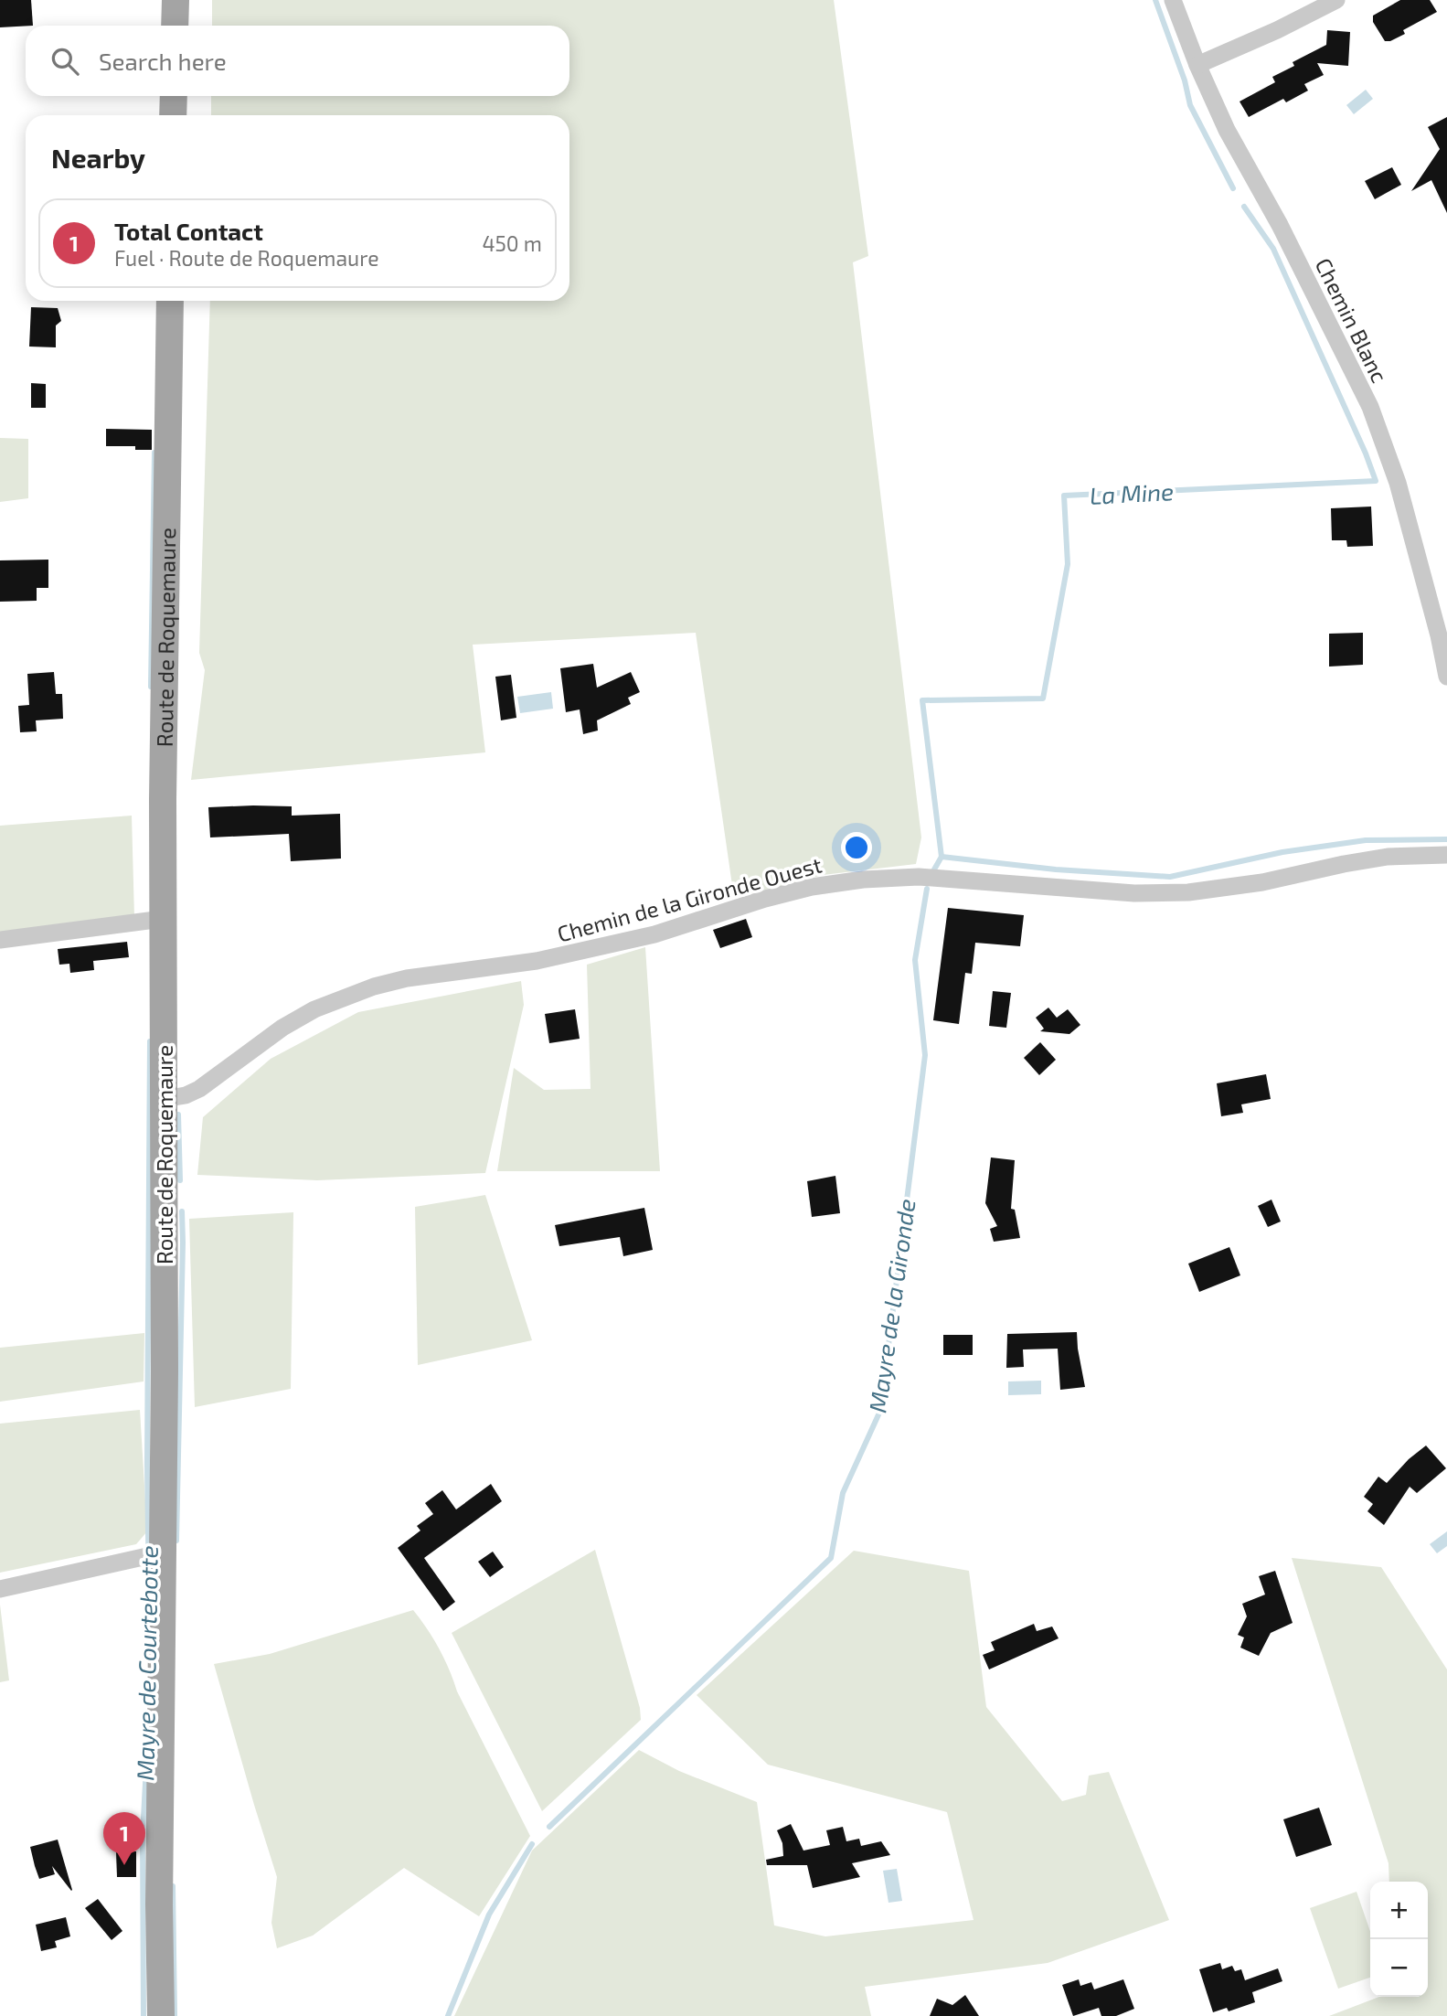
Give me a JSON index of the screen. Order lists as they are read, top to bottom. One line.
{"streets":{"main road":["Route de Roquemaure"],"street":["Chemin Blanc","Chemin de la Gironde Ouest"]},"crossings":[["Route de Roquemaure","Chemin de la Gironde Ouest"]],"water":["La Mine","Mayre de la Gironde","Mayre de Courtebotte"],"page":{"search":"Search here","heading":"Nearby","list":[{"mark":"1","name":"Total Contact","note":"Fuel · Route de Roquemaure","value":"450 m"}],"pins":"1","map_buttons":["+","−"]}}
